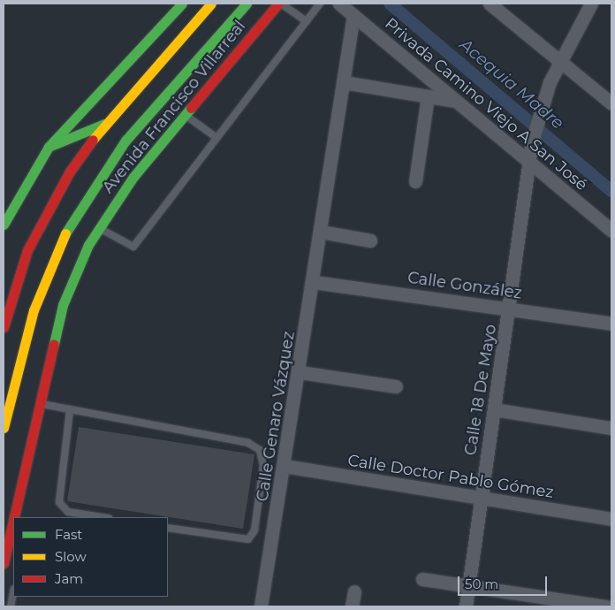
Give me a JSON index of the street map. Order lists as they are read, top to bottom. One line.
{"streets":{"main road":["Avenida Francisco Villarreal"],"street":["Privada Camino Viejo A San José","Calle González","Calle 18 De Mayo","Calle Genaro Vázquez","Calle Doctor Pablo Gómez"]},"crossings":[["Privada Camino Viejo A San José","Calle 18 De Mayo"],["Privada Camino Viejo A San José","Calle Genaro Vázquez"],["Calle González","Calle 18 De Mayo"],["Calle González","Calle Genaro Vázquez"],["Calle 18 De Mayo","Calle Doctor Pablo Gómez"],["Calle Genaro Vázquez","Calle Doctor Pablo Gómez"]],"water":["Acequia Madre"],"legend":["Fast","Slow","Jam"],"scale_bar":"50 m"}
